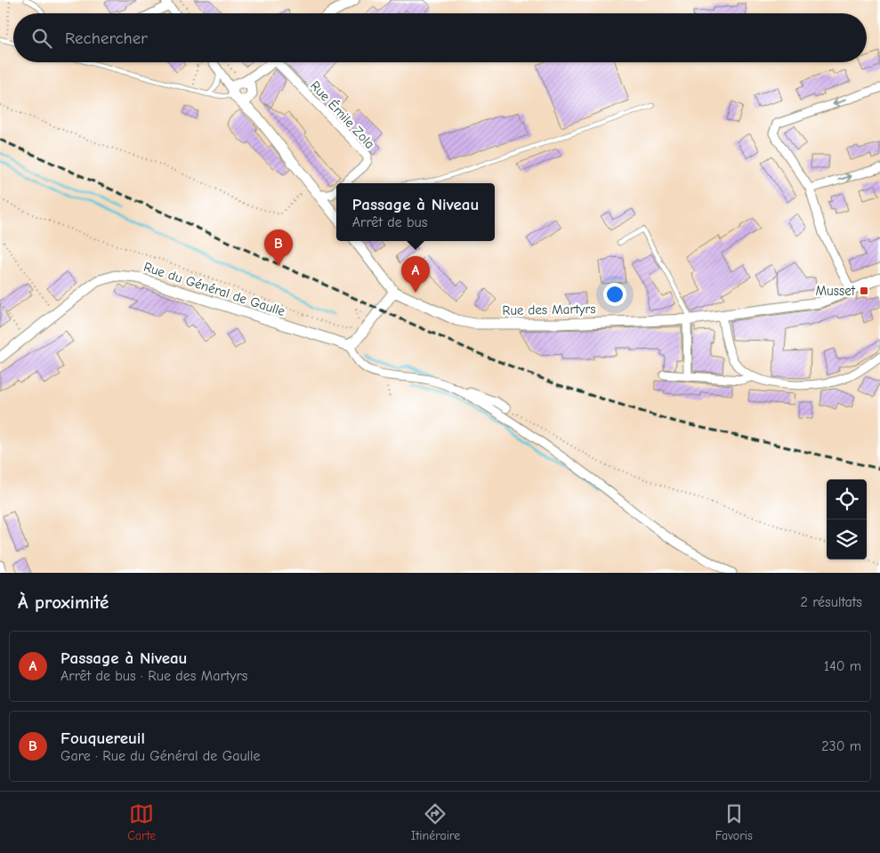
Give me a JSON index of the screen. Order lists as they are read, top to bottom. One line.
{"streets":{"street":["Rue Émile Zola","Rue du Général de Gaulle","Rue des Martyrs"]},"places":{"transit":["Musset"]},"page":{"search":"Rechercher","popup":["Passage à Niveau","Arrêt de bus"],"pins":["B","A"],"heading":["À proximité","2 résultats"],"list":[{"mark":"A","name":"Passage à Niveau","note":"Arrêt de bus · Rue des Martyrs","value":"140 m"},{"mark":"B","name":"Fouquereuil","note":"Gare · Rue du Général de Gaulle","value":"230 m"}],"nav":["Carte","Itinéraire","Favoris"]}}
